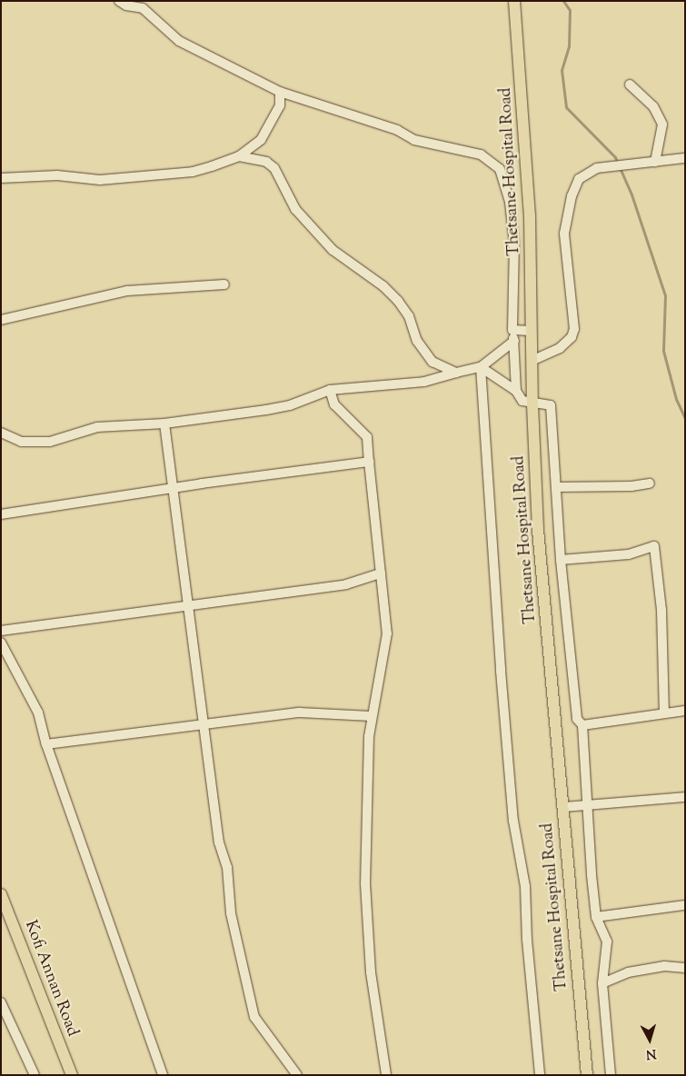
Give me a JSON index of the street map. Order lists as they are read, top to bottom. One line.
{"streets":{"main road":["Thetsane Hospital Road","Kofi Annan Road"]},"north":"bottom"}
